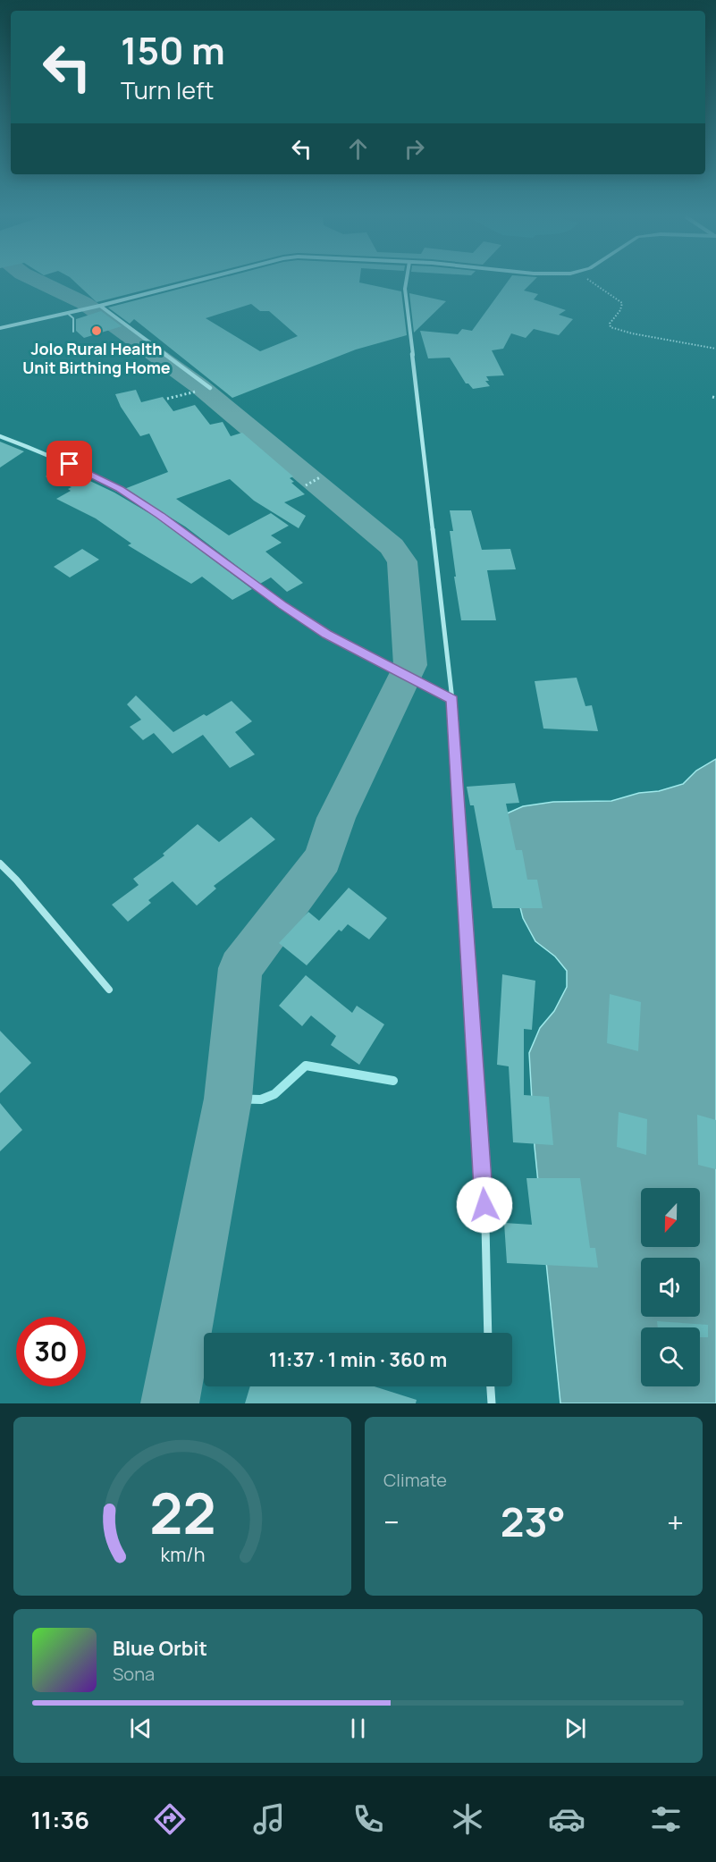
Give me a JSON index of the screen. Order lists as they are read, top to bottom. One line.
{"places":["Jolo Rural Health Unit Birthing Home"],"north":"bottom","page":{"turn":["150 m","Turn left"],"limit":"30","trip":"11:37 · 1 min · 360 m","tile":"Climate","heat":["−","23°","+"],"song":["Blue Orbit","Sona"],"tabs":"11:36","gauge":["22","km/h"]}}
